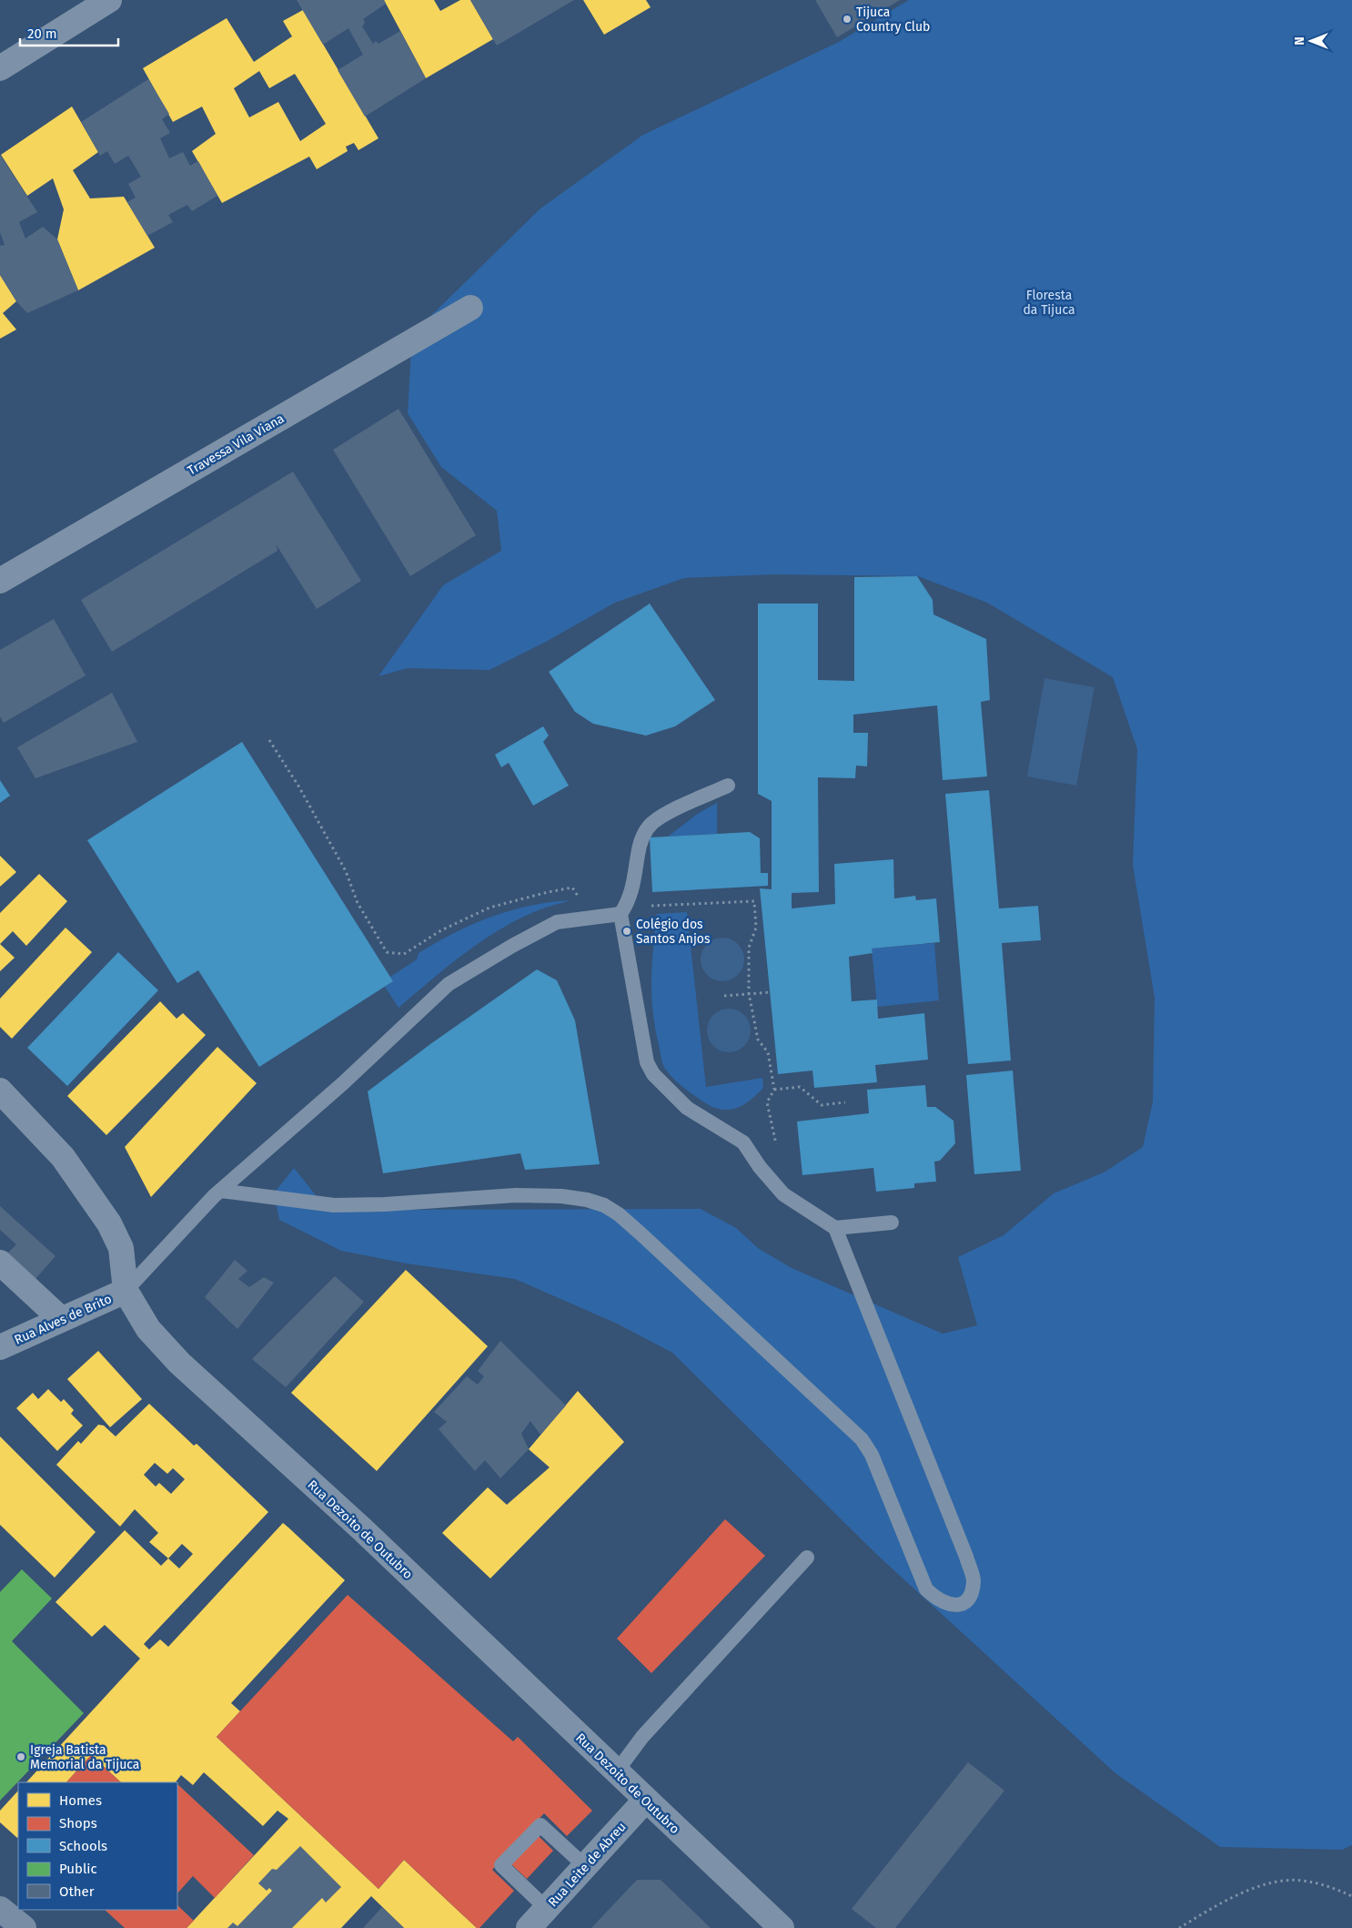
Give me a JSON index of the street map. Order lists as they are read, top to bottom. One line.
{"streets":{"street":["Travessa Vila Viana","Rua Alves de Brito","Rua Dezoito de Outubro","Rua Leite de Abreu"]},"crossings":[["Rua Alves de Brito","Rua Dezoito de Outubro"],["Rua Dezoito de Outubro","Rua Leite de Abreu"]],"parks":["Floresta da Tijuca"],"places":["Tijuca Country Club","Colégio dos Santos Anjos","Igreja Batista Memorial da Tijuca"],"legend":["Homes","Shops","Schools","Public","Other"],"scale_bar":"20 m","north":"left"}
